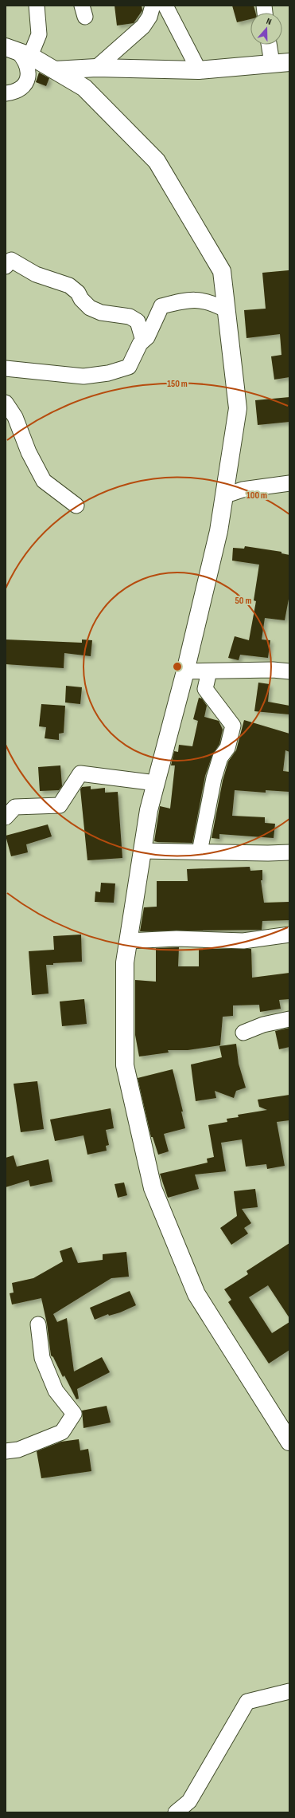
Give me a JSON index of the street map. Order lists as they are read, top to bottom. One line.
{"north":"top","rings":["150 m","100 m","50 m"]}
